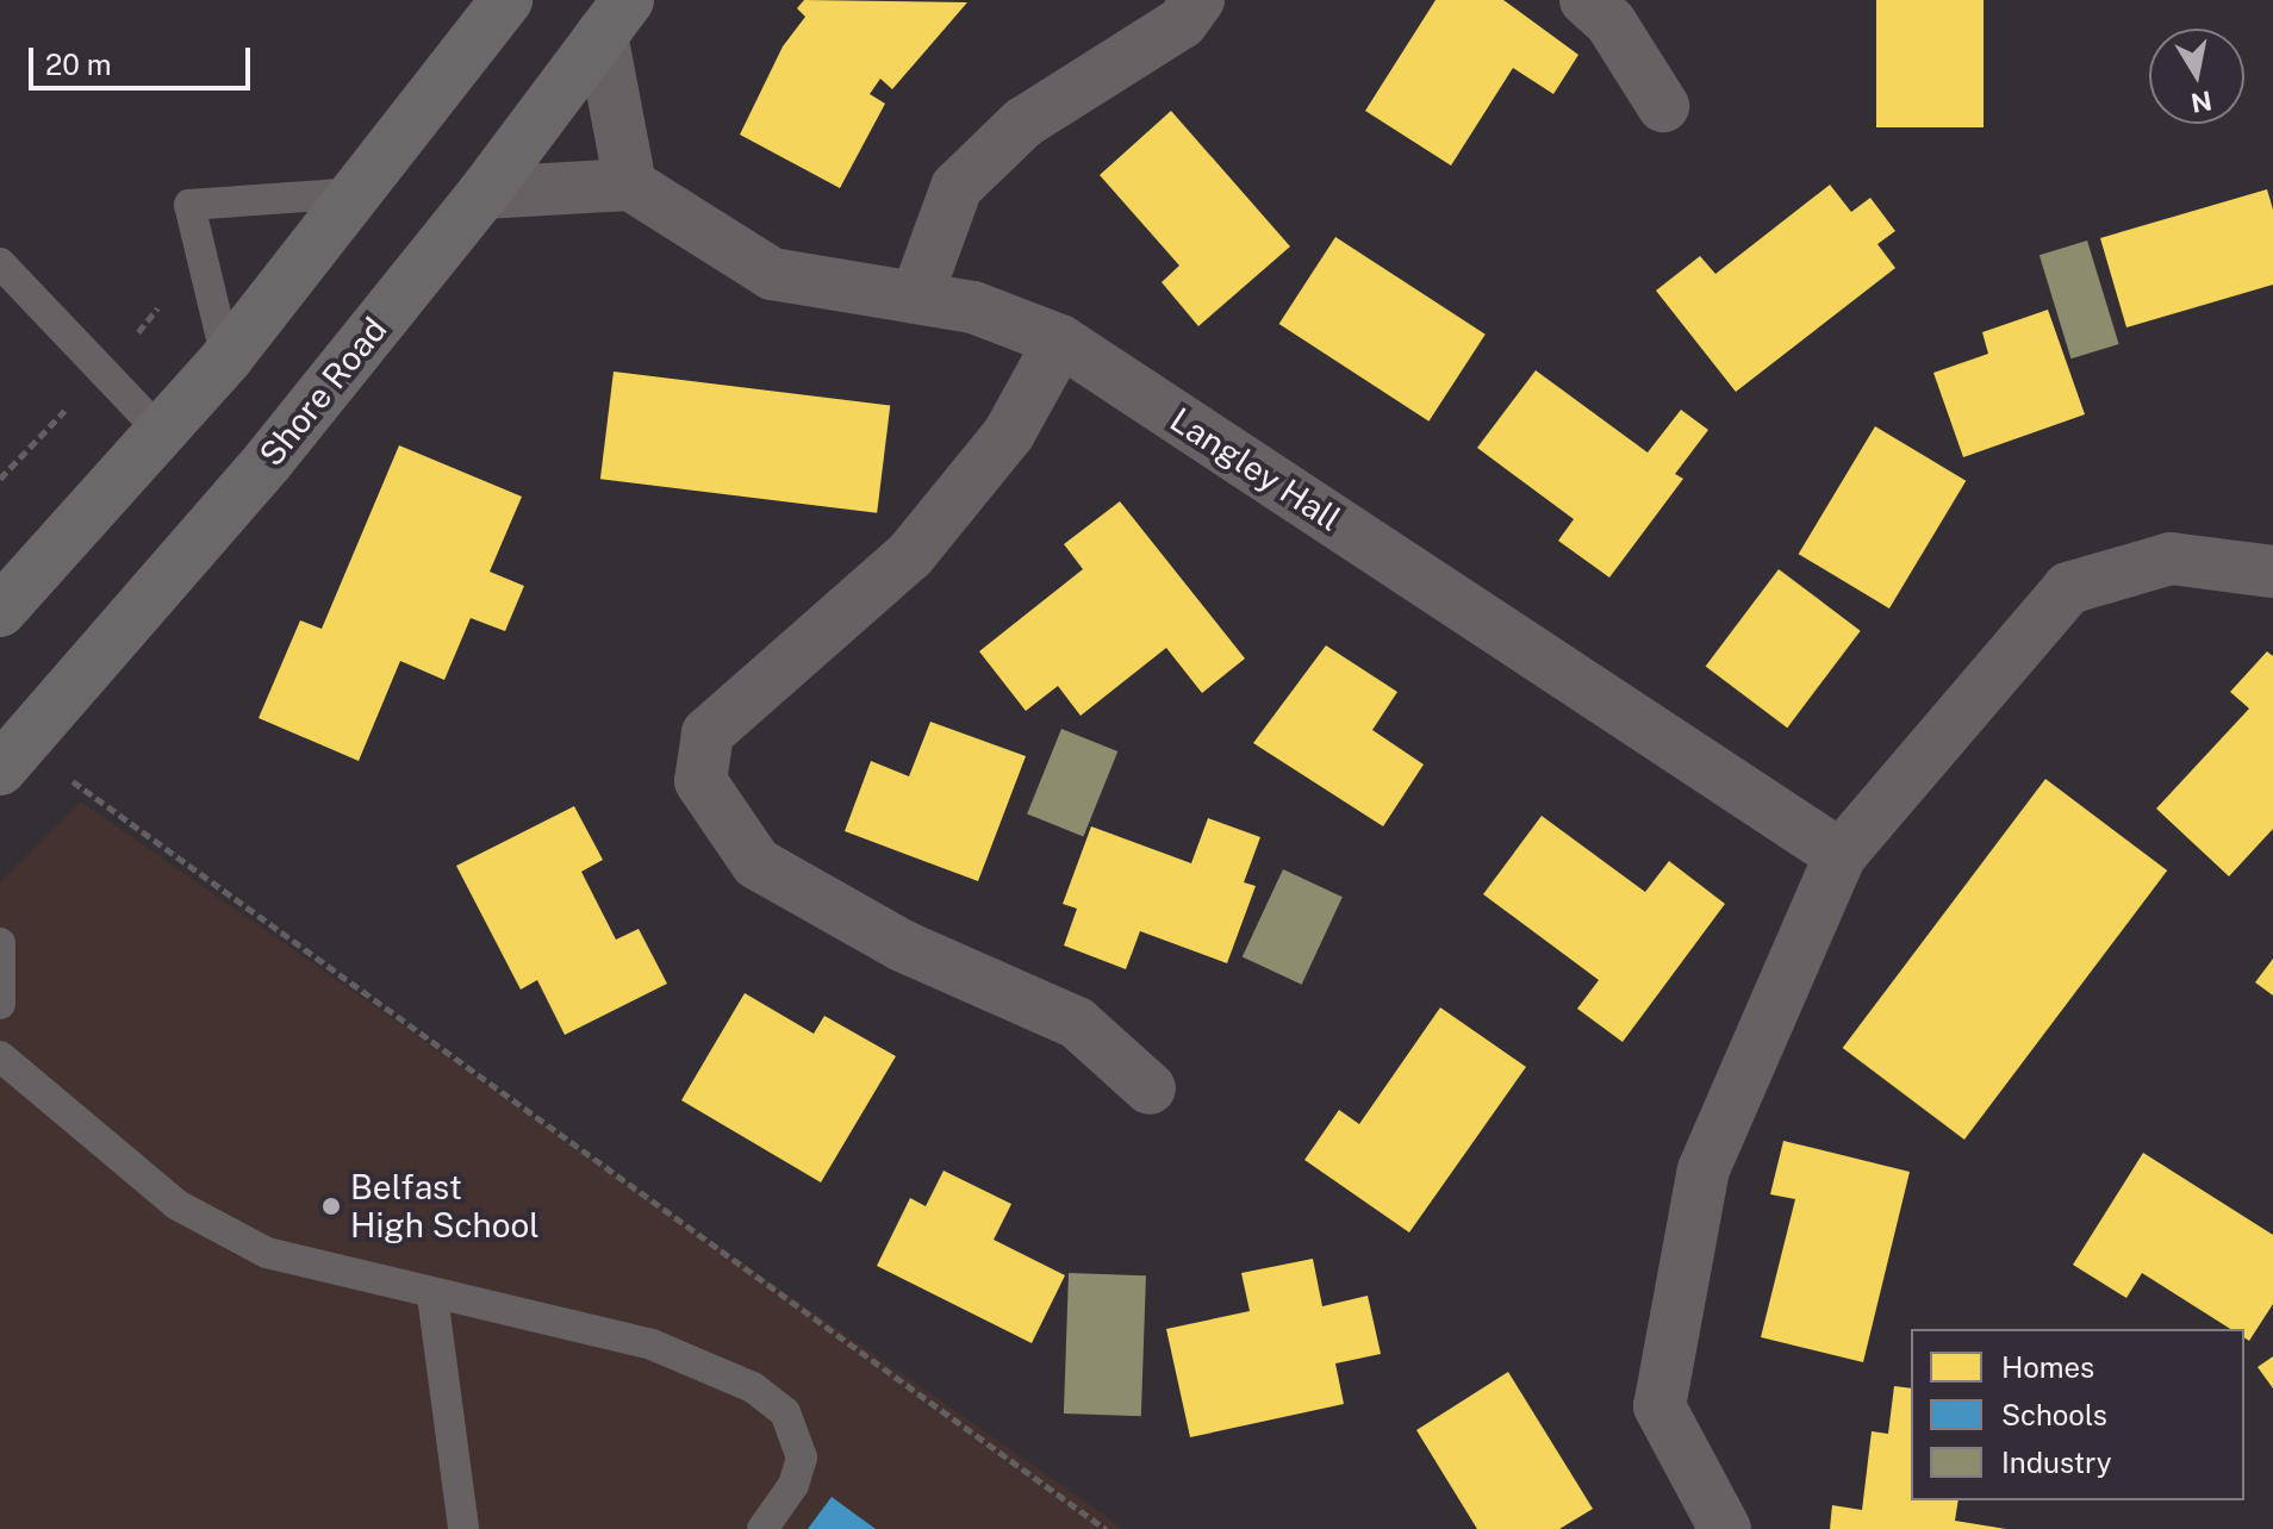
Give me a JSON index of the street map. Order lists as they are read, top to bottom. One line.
{"streets":{"highway":["Shore Road"],"street":["Langley Hall"]},"places":["Belfast High School"],"legend":["Homes","Schools","Industry"],"scale_bar":"20 m","north":"bottom"}
